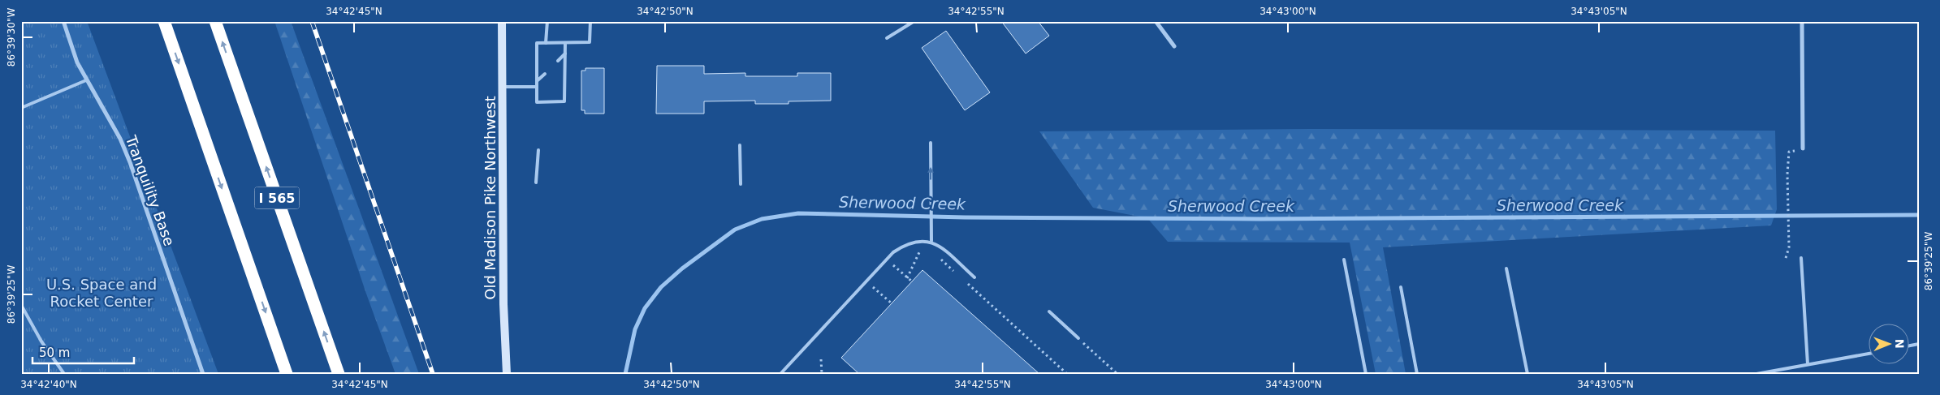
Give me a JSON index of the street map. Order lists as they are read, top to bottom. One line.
{"streets":{"highway":["I 565"],"main road":["Old Madison Pike Northwest"],"street":["Tranquility Base"]},"water":["Sherwood Creek"],"parks":["U.S. Space and Rocket Center"],"scale_bar":"50 m","north":"right","coordinates":["34°42'45\"N","34°42'50\"N","34°42'55\"N","34°43'00\"N","34°43'05\"N","86°39'30\"W","86°39'25\"W","34°42'40\"N"]}
